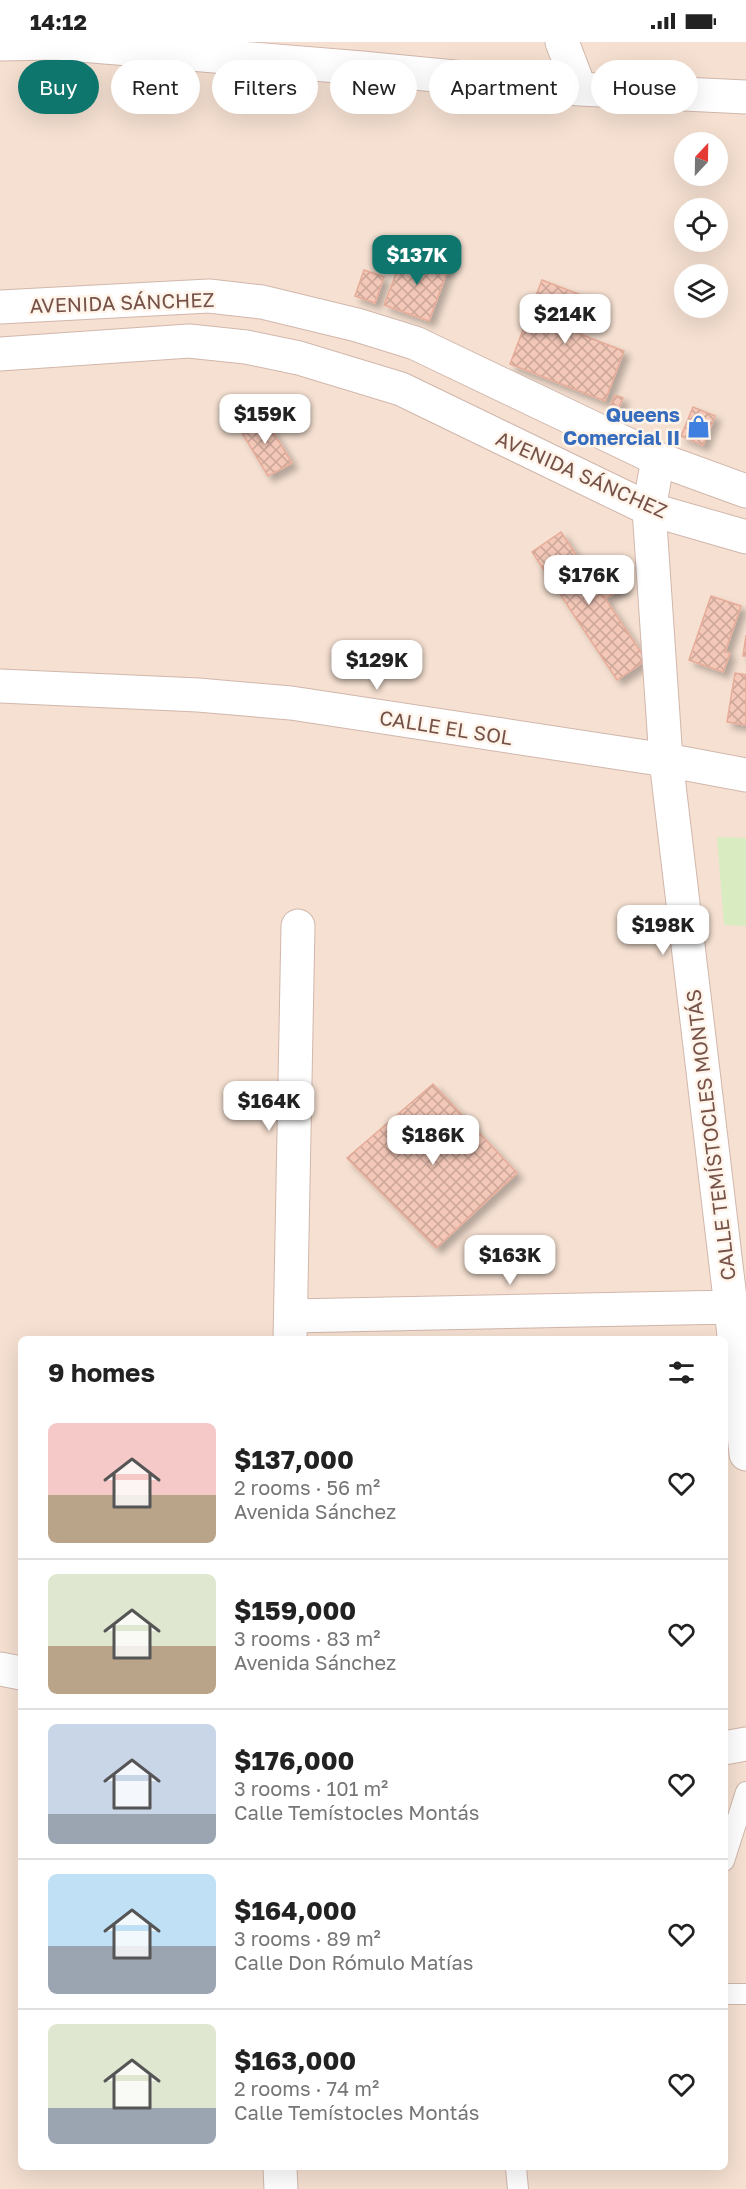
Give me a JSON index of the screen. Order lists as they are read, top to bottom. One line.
{"streets":{"street":["AVENIDA SÁNCHEZ","CALLE EL SOL","CALLE TEMÍSTOCLES MONTÁS"]},"crossings":[["AVENIDA SÁNCHEZ","CALLE TEMÍSTOCLES MONTÁS"],["CALLE EL SOL","CALLE TEMÍSTOCLES MONTÁS"]],"places":{"shop":["Queens Comercial II"]},"north":"top","page":{"status":"14:12","chip":["Buy","Rent","Filters","New","Apartment","House"],"price":["$137K","$214K","$159K","$176K","$129K","$198K","$164K","$186K","$163K"],"heading":"9 homes","list":[{"name":"$137,000","note":"2 rooms · 56 m² · Avenida Sánchez"},{"name":"$159,000","note":"3 rooms · 83 m² · Avenida Sánchez"},{"name":"$176,000","note":"3 rooms · 101 m² · Calle Temístocles Montás"},{"name":"$164,000","note":"3 rooms · 89 m² · Calle Don Rómulo Matías"},{"name":"$163,000","note":"2 rooms · 74 m² · Calle Temístocles Montás"}]}}
